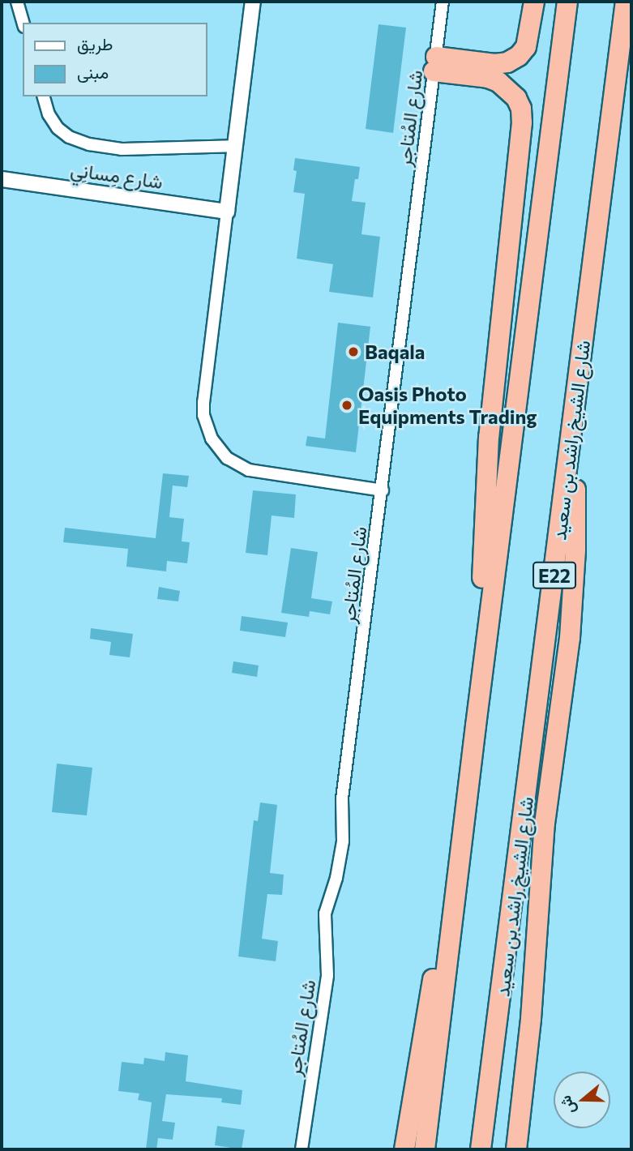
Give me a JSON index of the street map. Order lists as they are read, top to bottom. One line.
{"streets":{"highway":["شارع الشيخ راشد بن سعيد","E22"],"street":["شارع المُتاجر","شارع مِسانِي"]},"places":["Baqala","Oasis Photo Equipments Trading"],"legend":["طريق","مبنى"],"north":"left"}
